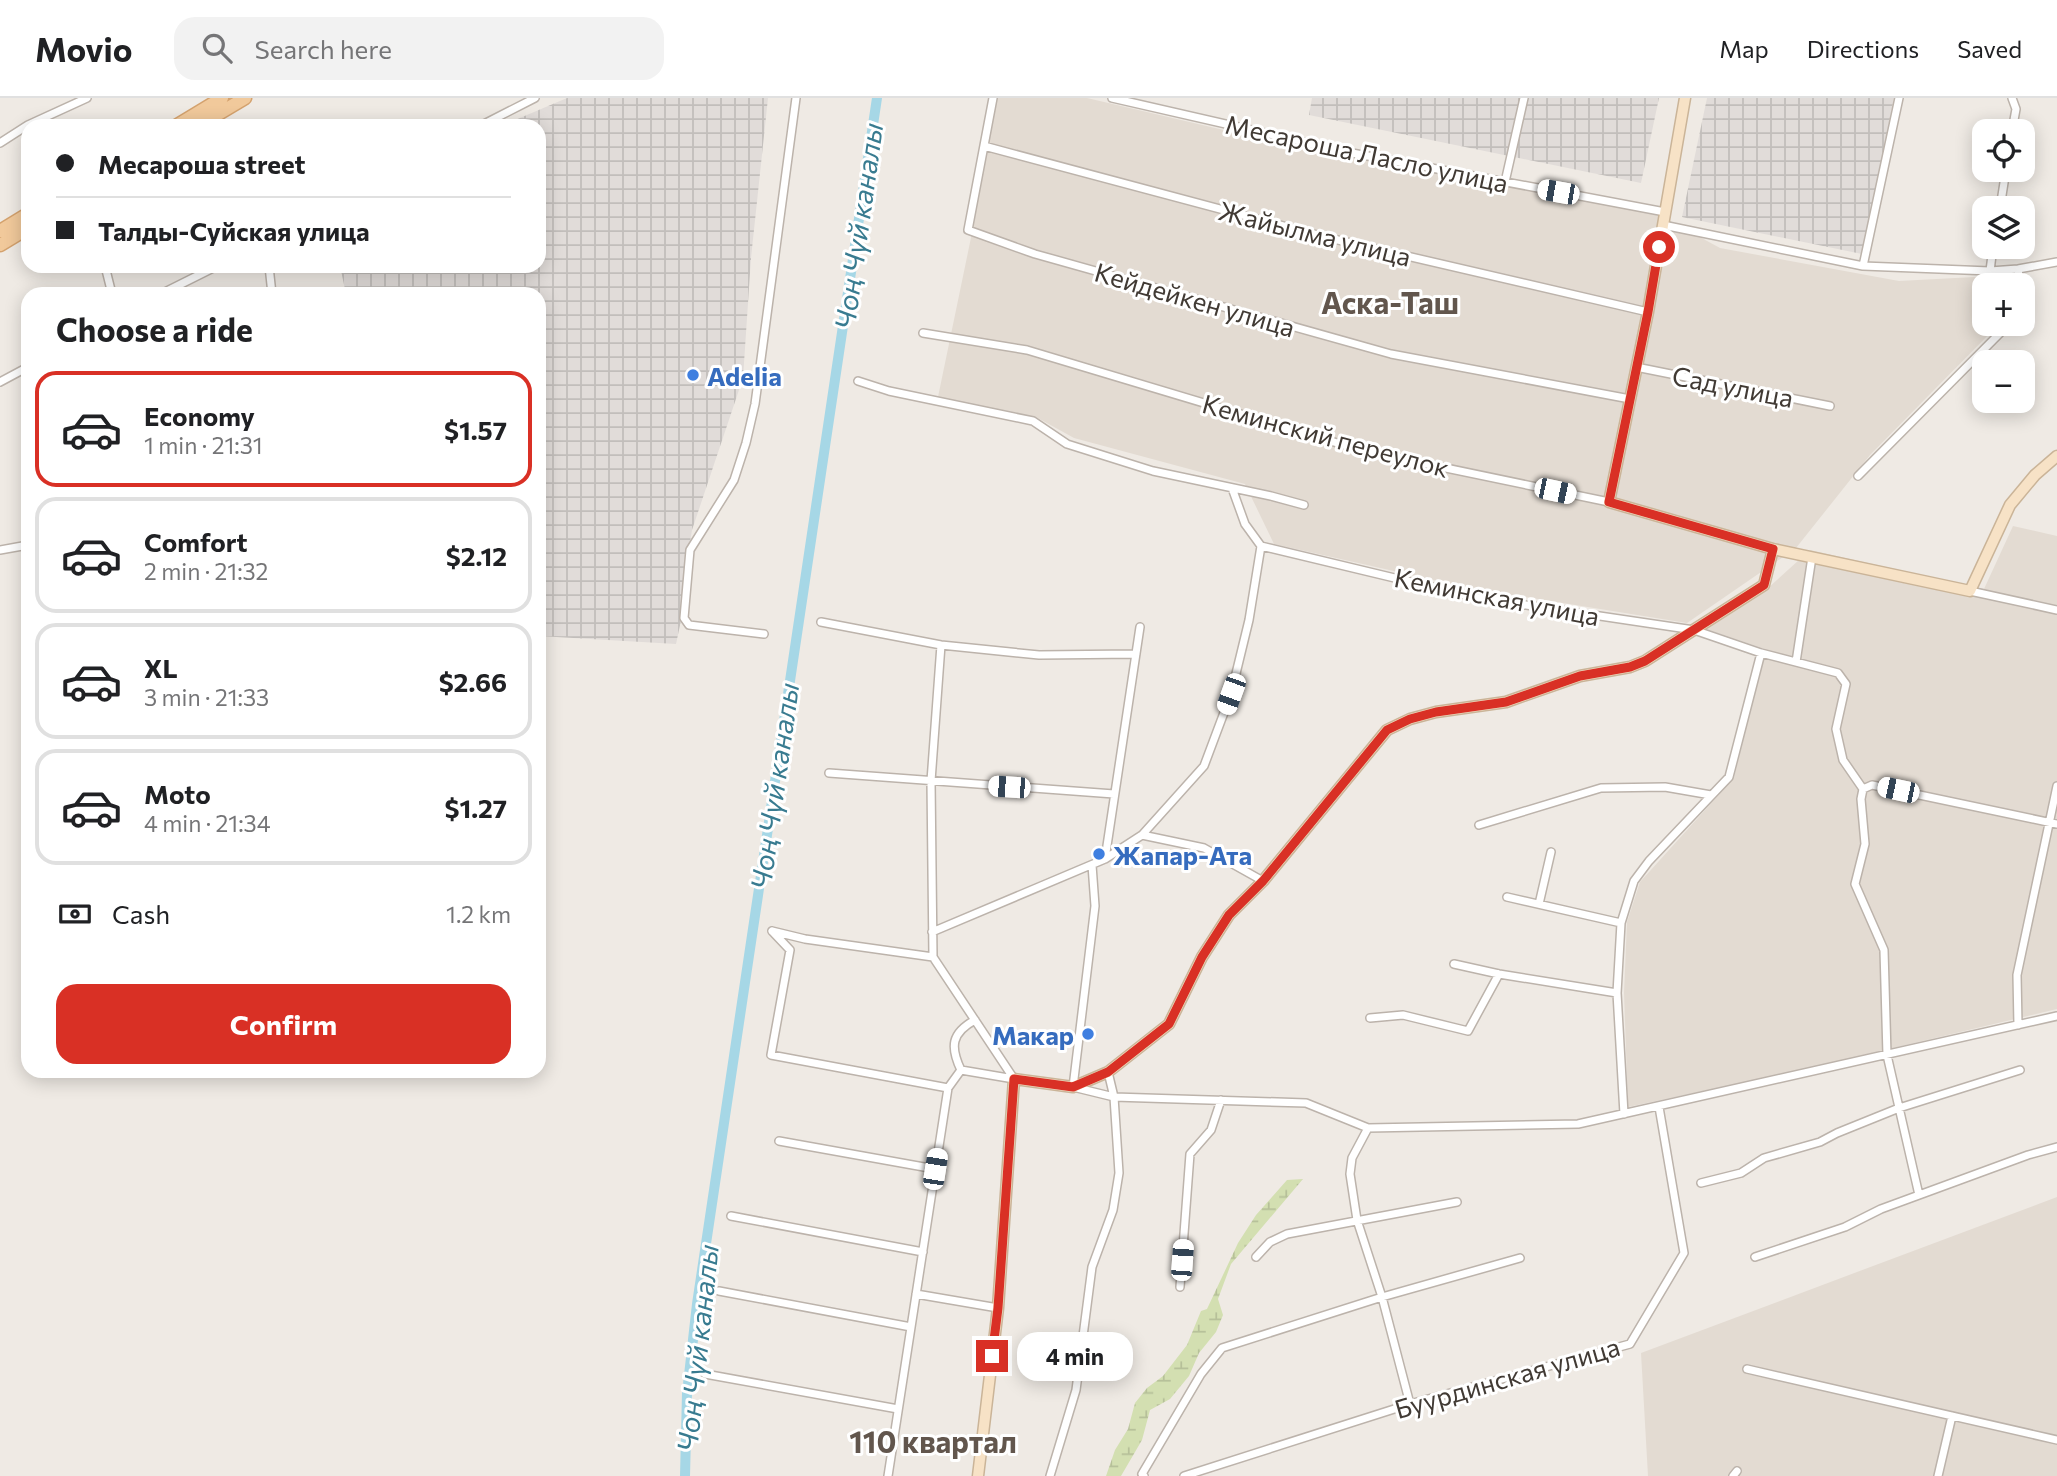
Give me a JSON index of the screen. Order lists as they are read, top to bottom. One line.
{"streets":{"street":["Месароша Ласло улица","Жайылма улица","Кейдейкен улица","Сад улица","Кеминский переулок","Кеминская улица","Буурдинская улица"]},"crossings":[["Жайылма улица","Кейдейкен улица"]],"districts":["Аска-Таш","110 квартал"],"water":["Чоң Чүй каналы"],"places":["Adelia","Жапар-Ата","Макар"],"page":{"header":"Movio","search":"Search here","nav":["Map","Directions","Saved"],"map_buttons":["+","−"],"banner":["Месароша street","Талды-Суйская улица"],"heading":"Choose a ride","list":[{"name":"Economy","note":"1 min · 21:31","value":"$1.57"},{"name":"Comfort","note":"2 min · 21:32","value":"$2.12"},{"name":"XL","note":"3 min · 21:33","value":"$2.66"},{"name":"Moto","note":"4 min · 21:34","value":"$1.27"}],"pay":["Cash","1.2 km"],"buttons":"Confirm","bubble":"4 min"}}
